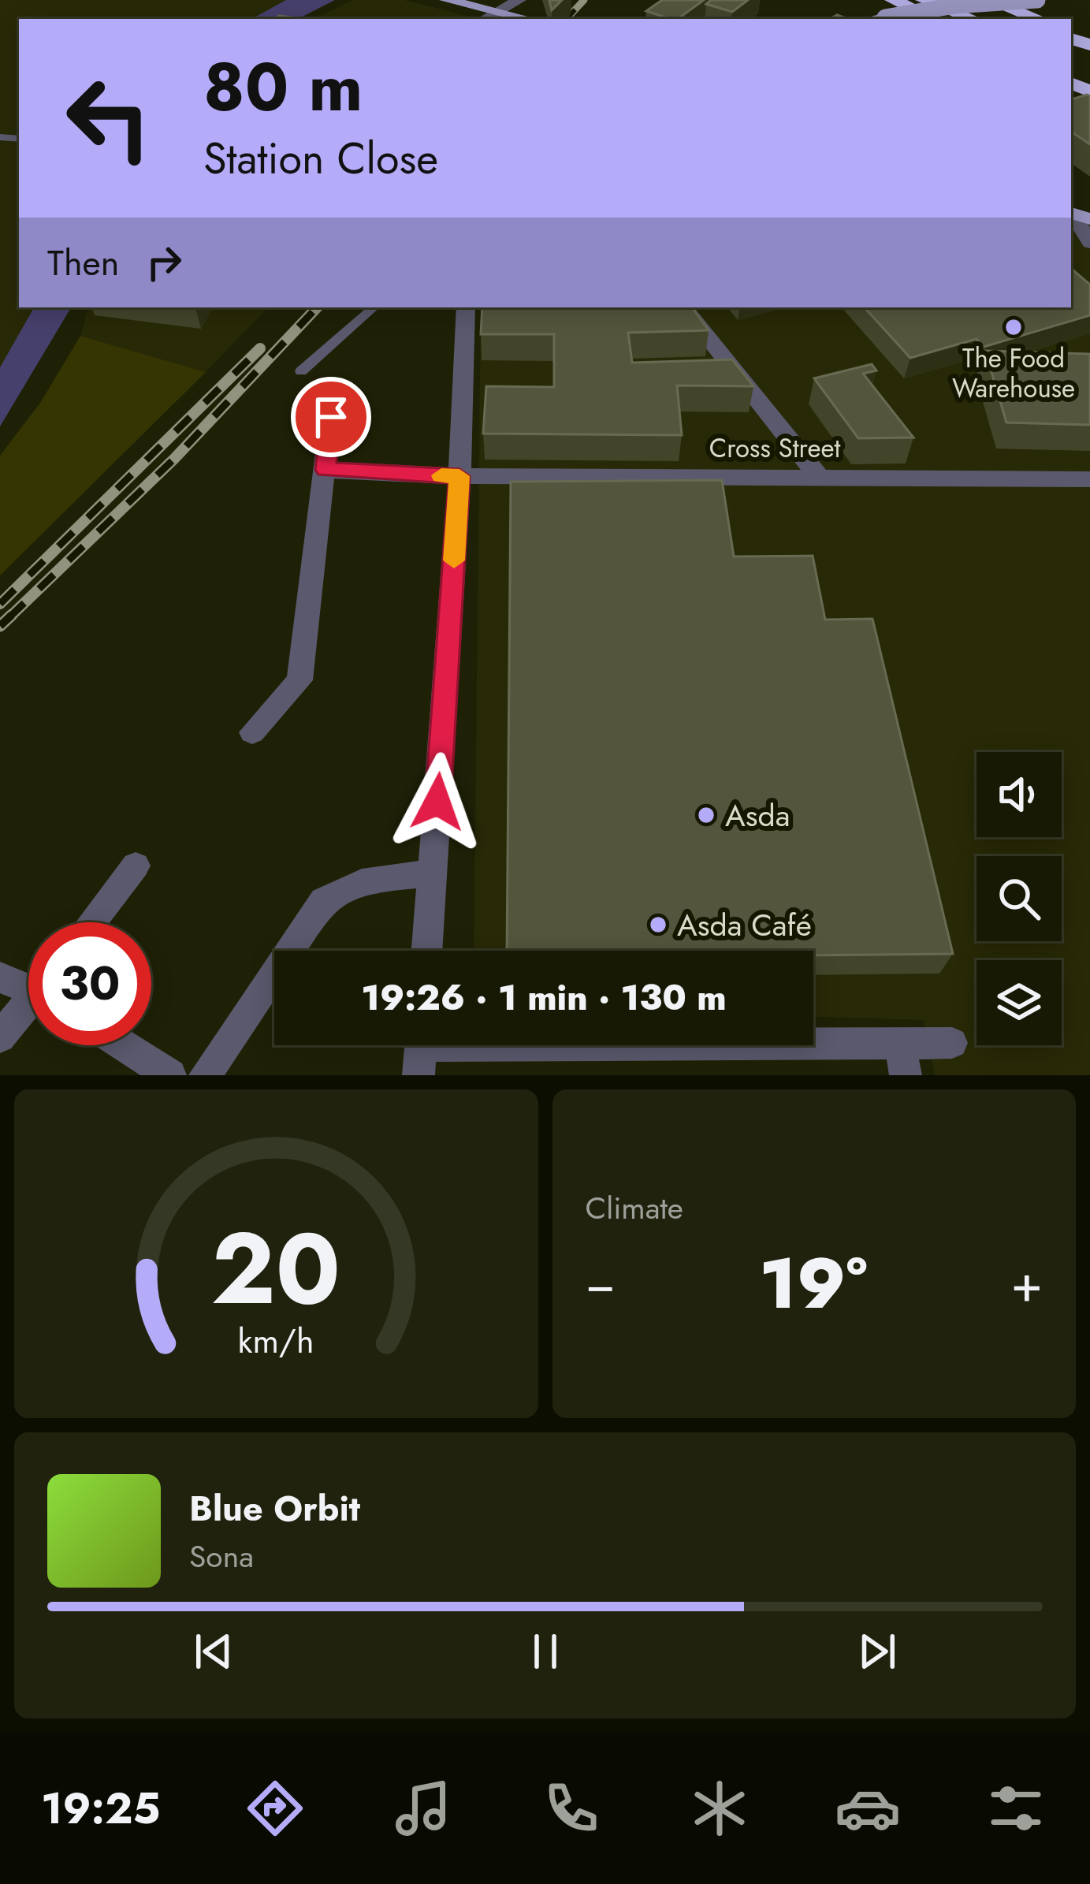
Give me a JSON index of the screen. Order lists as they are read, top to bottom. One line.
{"streets":{"street":["Cross Street"]},"places":["The Food Warehouse","Asda","Asda Café"],"page":{"turn":["80 m","Station Close"],"then":"Then","limit":"30","trip":"19:26 · 1 min · 130 m","tile":"Climate","heat":["−","19°","+"],"song":["Blue Orbit","Sona"],"tabs":"19:25","gauge":["20","km/h"]}}
